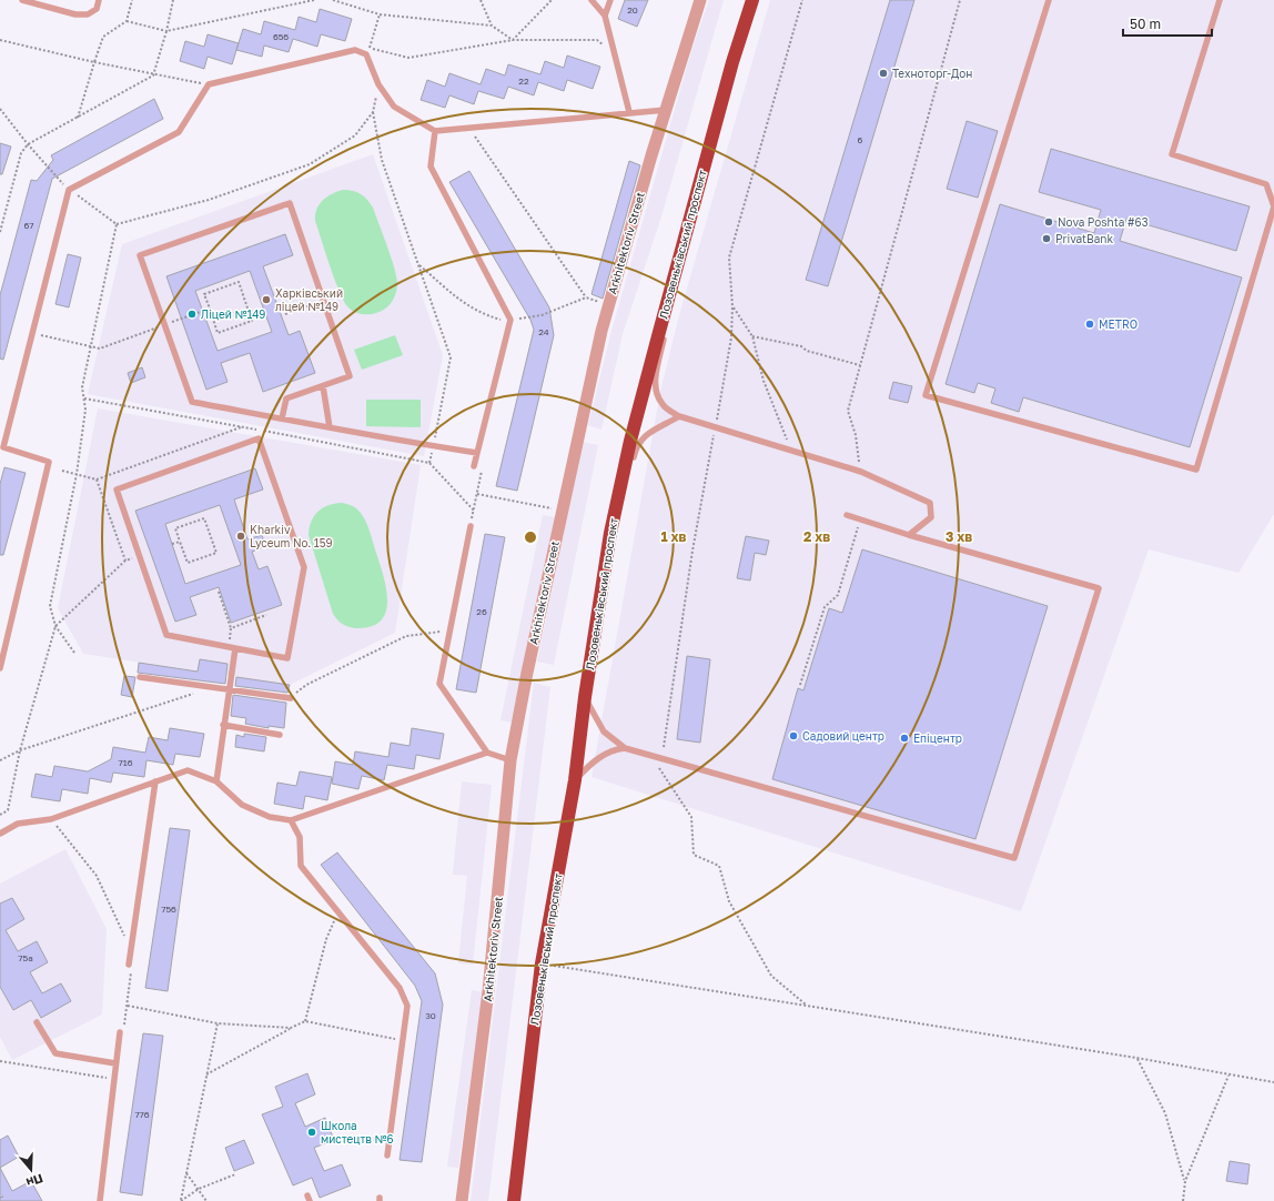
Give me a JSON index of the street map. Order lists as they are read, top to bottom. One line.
{"streets":{"highway":["Лозовеньківський проспект"],"street":["Arkhitektoriv Street"]},"places":["Техноторг-Дон","Nova Poshta #63","PrivatBank","Харківський ліцей №149","Ліцей №149","METRO","Kharkiv Lyceum No. 159","Садовий центр","Епіцентр","Школа мистецтв №6"],"house_numbers":["20","65б","22","6","67","24","26","71б","75б","75а","30","77б"],"scale_bar":"50 m","north":"bottom","rings":["1 хв","2 хв","3 хв"]}
